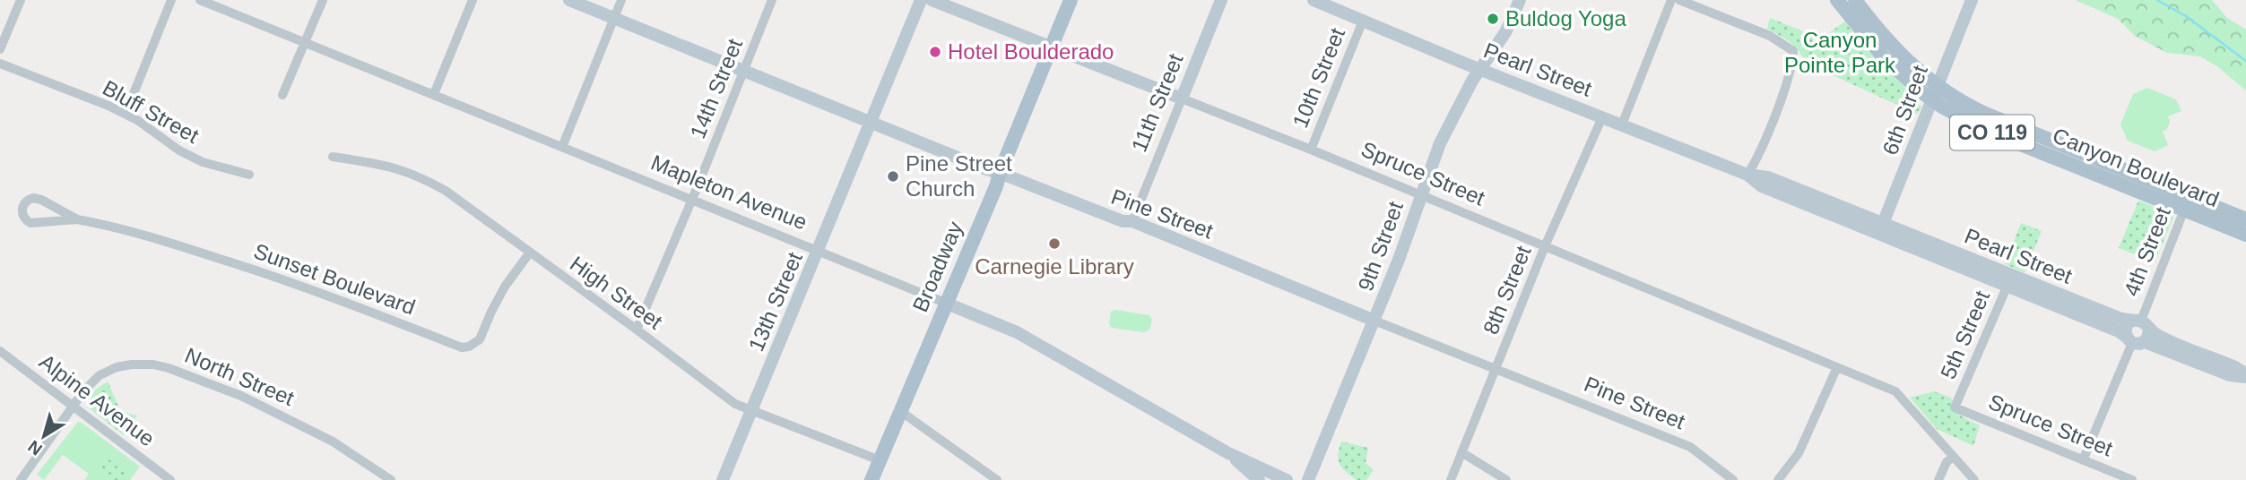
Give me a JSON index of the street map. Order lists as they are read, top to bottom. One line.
{"streets":{"main road":["CO 119","Canyon Boulevard","Broadway"],"street":["Pearl Street","10th Street","14th Street","11th Street","6th Street","Bluff Street","Spruce Street","Mapleton Avenue","Pine Street","9th Street","4th Street","Sunset Boulevard","8th Street","High Street","13th Street","5th Street","North Street","Alpine Avenue"]},"crossings":[["Pearl Street","10th Street"],["Pearl Street","6th Street"],["Pearl Street","9th Street"],["Pearl Street","4th Street"],["Pearl Street","8th Street"],["Pearl Street","5th Street"],["10th Street","Spruce Street"],["14th Street","Mapleton Avenue"],["14th Street","Pine Street"],["14th Street","High Street"],["11th Street","Spruce Street"],["11th Street","Pine Street"],["6th Street","Canyon Boulevard"],["Canyon Boulevard","4th Street"],["Spruce Street","9th Street"],["Spruce Street","4th Street"],["Spruce Street","Broadway"],["Spruce Street","8th Street"],["Spruce Street","5th Street"],["Mapleton Avenue","Broadway"],["Mapleton Avenue","13th Street"],["Pine Street","9th Street"],["Pine Street","Broadway"],["Pine Street","8th Street"],["Pine Street","13th Street"],["Broadway","High Street"],["Sunset Boulevard","High Street"],["High Street","13th Street"],["North Street","Alpine Avenue"]],"parks":["Canyon Pointe Park"],"places":["Buldog Yoga","Hotel Boulderado","Pine Street Church","Carnegie Library"],"north":"bottom left"}
